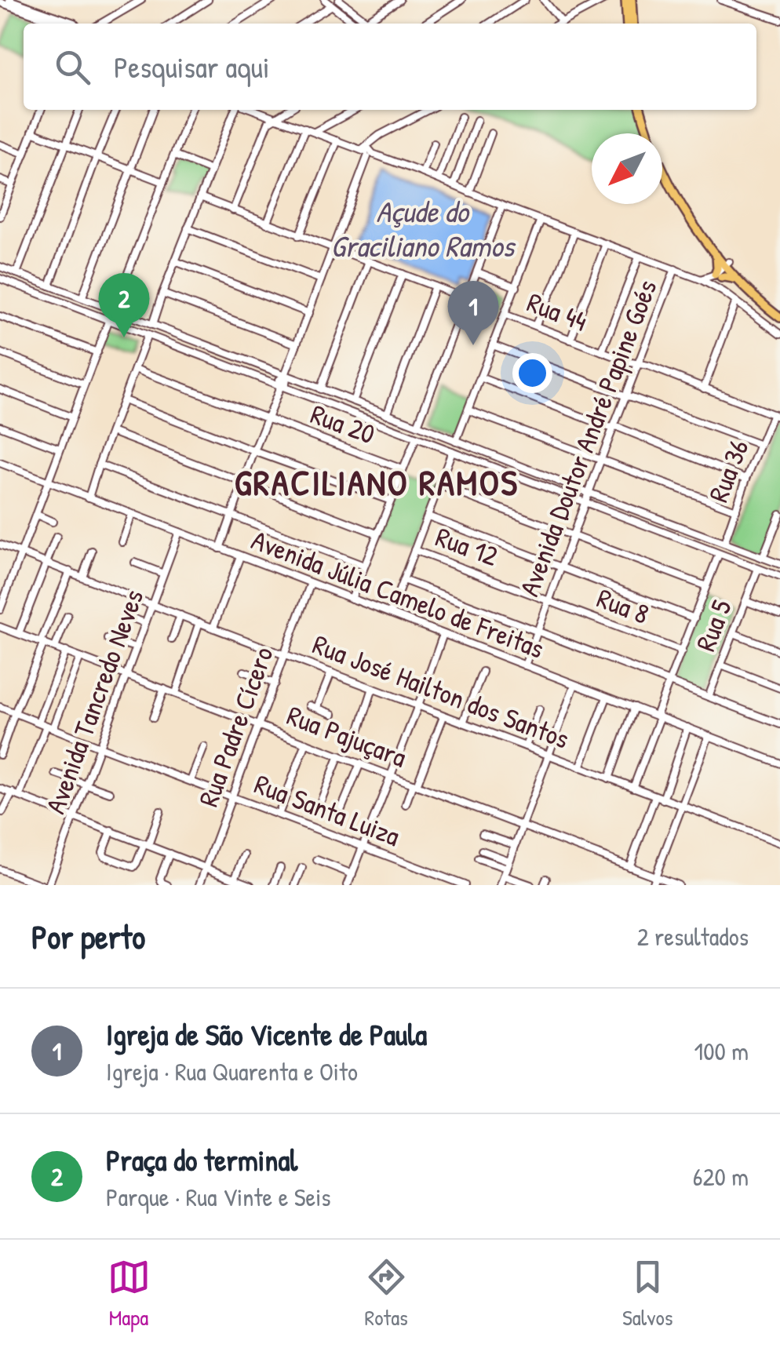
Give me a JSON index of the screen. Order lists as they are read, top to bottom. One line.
{"streets":{"street":["Rua 44","Rua 20","Avenida Doutor André Papine Goés","Rua 36","Rua 12","Avenida Júlia Camelo de Freitas","Rua 8","Rua 5","Rua José Hailton dos Santos","Avenida Tancredo Neves","Rua Padre Cícero","Rua Pajuçara","Rua Santa Luiza"]},"crossings":[["Rua 44","Avenida Doutor André Papine Goés"],["Rua 44","Rua 36"],["Avenida Doutor André Papine Goés","Rua 12"],["Avenida Doutor André Papine Goés","Avenida Júlia Camelo de Freitas"],["Avenida Doutor André Papine Goés","Rua 8"],["Rua 12","Rua 8"],["Avenida Júlia Camelo de Freitas","Avenida Tancredo Neves"],["Avenida Júlia Camelo de Freitas","Rua Padre Cícero"],["Rua José Hailton dos Santos","Avenida Tancredo Neves"],["Rua José Hailton dos Santos","Rua Padre Cícero"],["Avenida Tancredo Neves","Rua Pajuçara"],["Avenida Tancredo Neves","Rua Santa Luiza"],["Rua Padre Cícero","Rua Pajuçara"],["Rua Padre Cícero","Rua Santa Luiza"]],"districts":["GRACILIANO RAMOS"],"water":["Açude do Graciliano Ramos"],"north":"bottom left","page":{"search":"Pesquisar aqui","pins":["2","1"],"heading":["Por perto","2 resultados"],"list":[{"mark":"1","name":"Igreja de São Vicente de Paula","note":"Igreja · Rua Quarenta e Oito","value":"100 m"},{"mark":"2","name":"Praça do terminal","note":"Parque · Rua Vinte e Seis","value":"620 m"}],"nav":["Mapa","Rotas","Salvos"]}}
